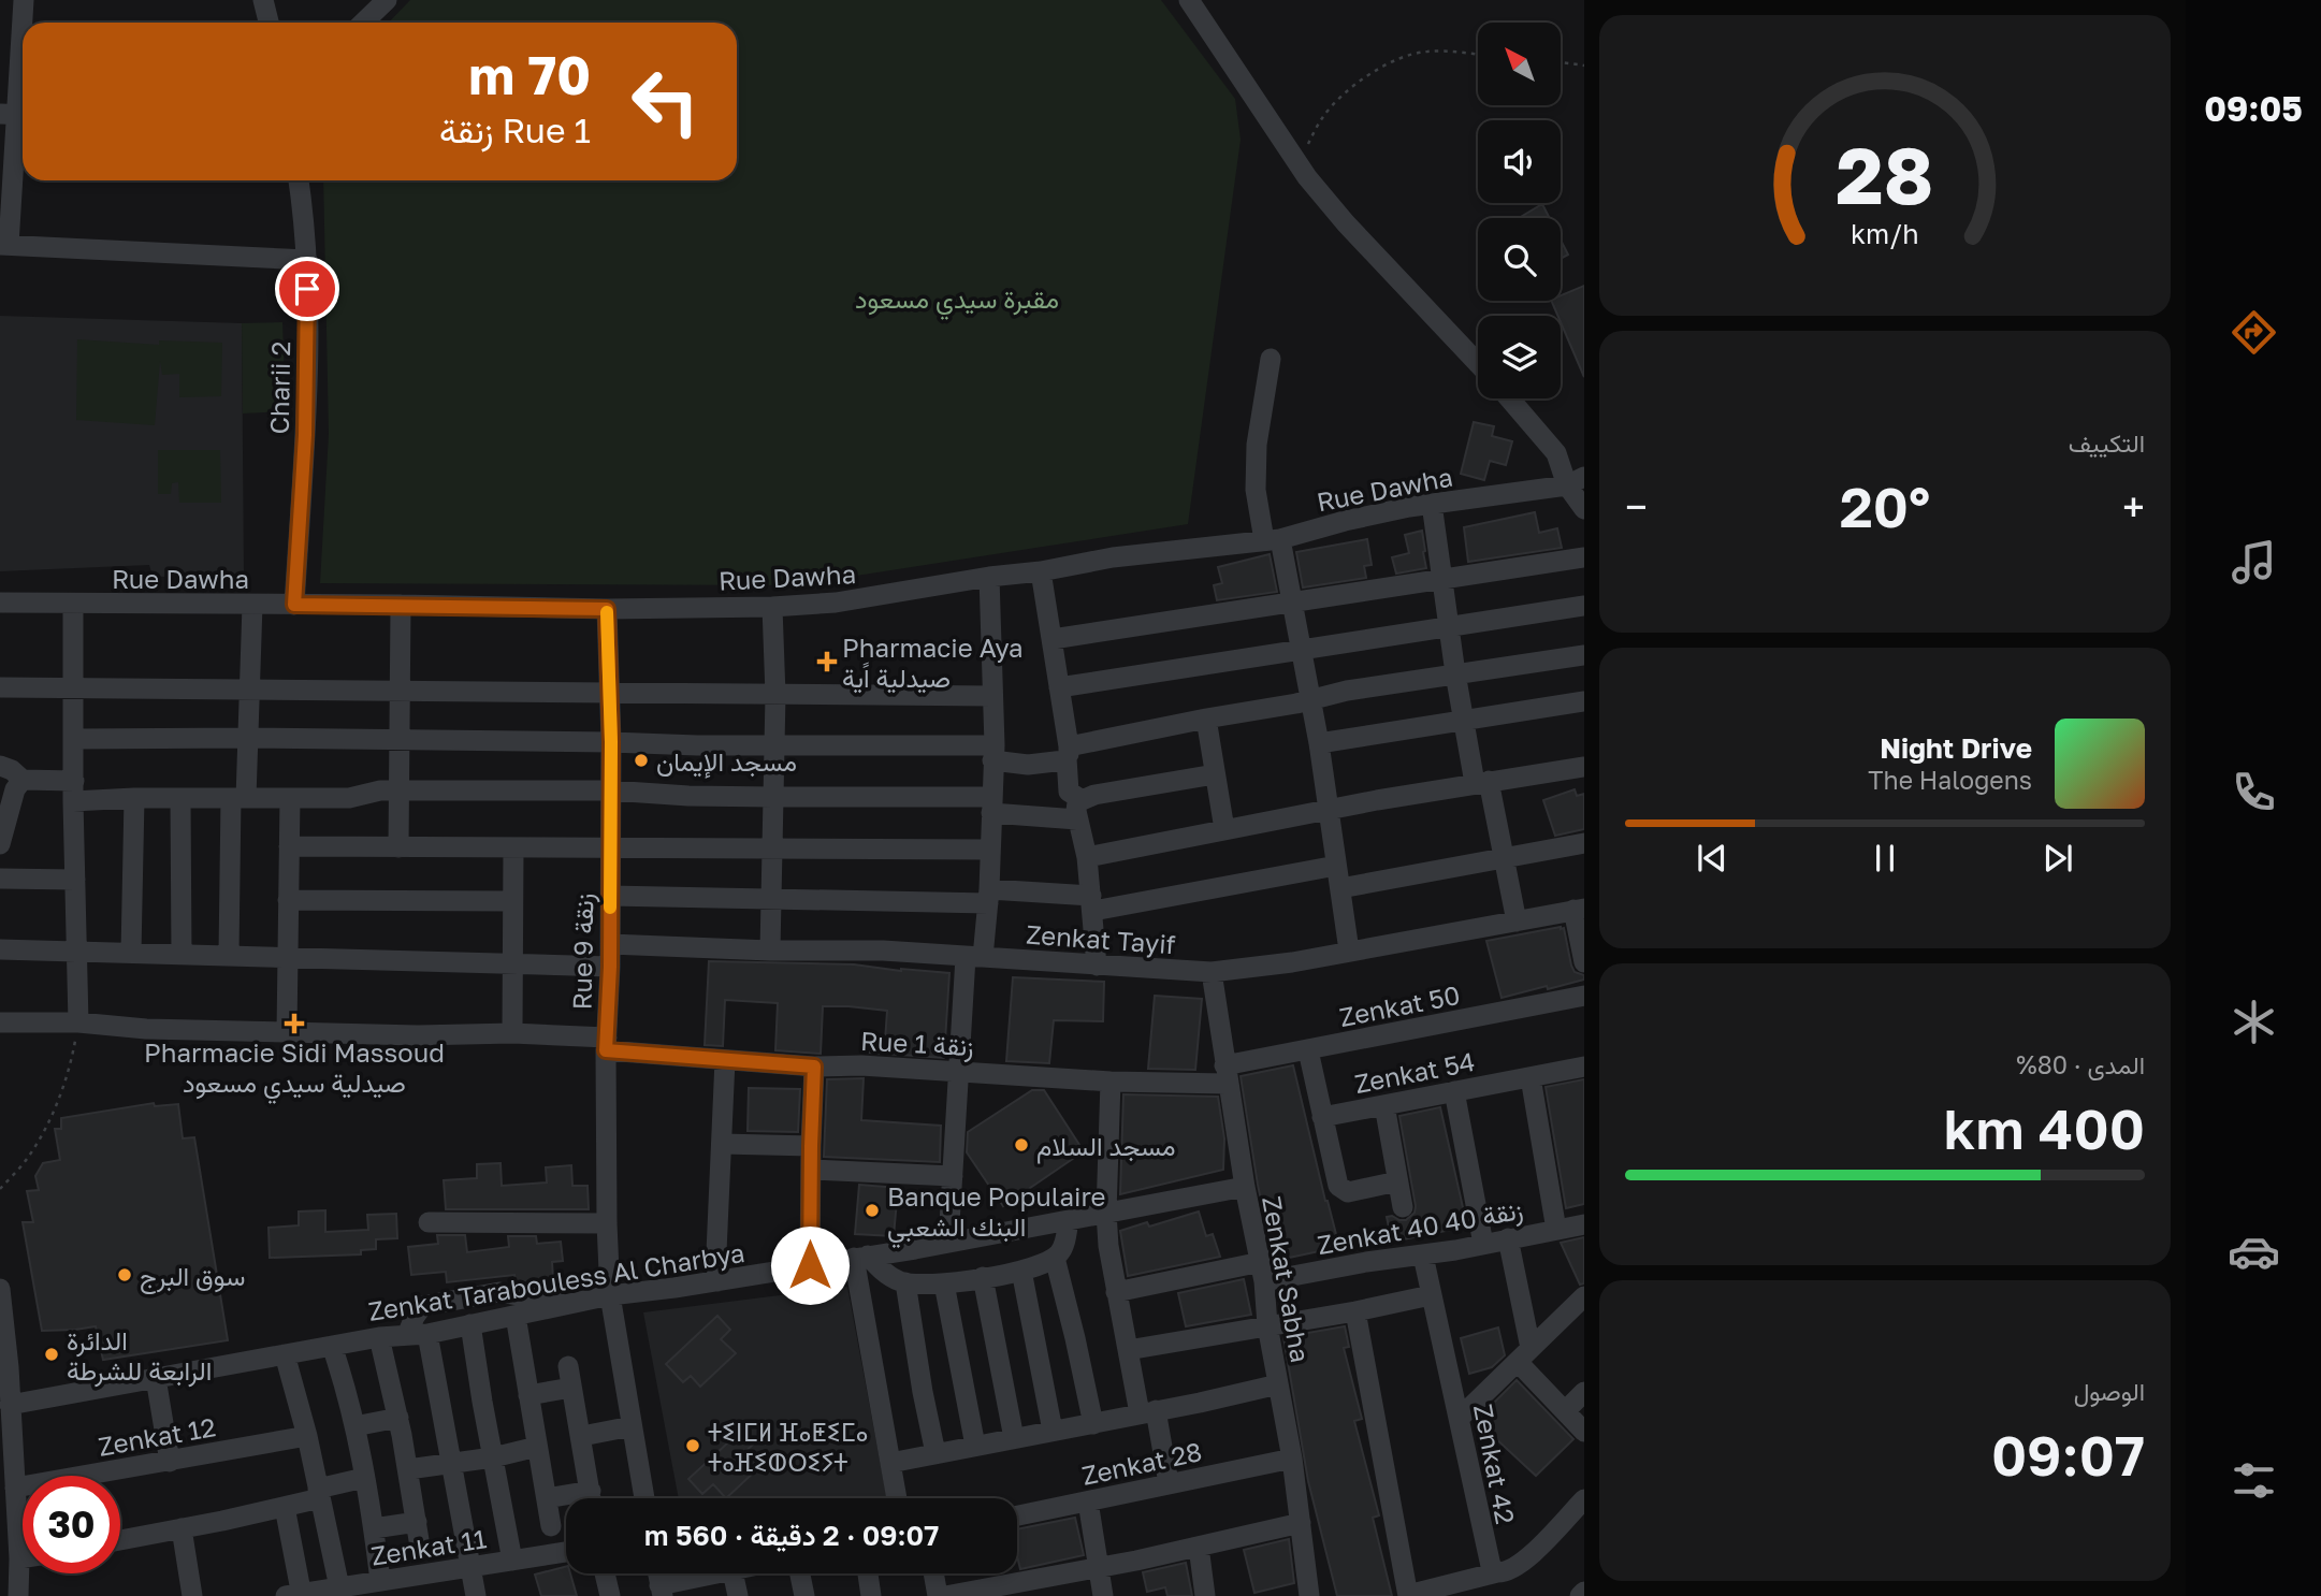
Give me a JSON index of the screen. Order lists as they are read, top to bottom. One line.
{"streets":{"street":["Charii 2","Rue Dawha","Zenkat Tayif","Rue 9 زنقة","Zenkat 50","Rue 1 زنقة","Zenkat 54","Zenkat 40 زنقة 40","Zenkat Sabha","Zenkat Tarabouless Al Charbya","Zenkat 12","Zenkat 28","Zenkat 42","Zenkat 11"]},"crossings":[["Charii 2","Rue Dawha"],["Rue Dawha","Rue 9 زنقة"],["Zenkat Tayif","Rue 9 زنقة"],["Zenkat Tayif","Zenkat Sabha"],["Rue 9 زنقة","Rue 1 زنقة"],["Rue 9 زنقة","Zenkat Tarabouless Al Charbya"],["Zenkat 50","Rue 1 زنقة"],["Zenkat 50","Zenkat 54"],["Zenkat 50","Zenkat Sabha"],["Rue 1 زنقة","Zenkat Sabha"],["Zenkat 40 زنقة 40","Zenkat Sabha"],["Zenkat 40 زنقة 40","Zenkat 42"],["Zenkat Sabha","Zenkat Tarabouless Al Charbya"],["Zenkat Sabha","Zenkat 28"]],"parks":["مقبرة سيدي مسعود"],"places":{"health":["Pharmacie Aya صيدلية اًية","Pharmacie Sidi Massoud صيدلية سيدي مسعود"],"other":["مسجد الإيمان","مسجد السلام","Banque Populaire البنك الشعبي","سوق البرج","الدائرة الرابعة للشرطة","ⵜⵉⵏⵎⵍ ⴼⴰⵟⵉⵎⴰ ⵜⴰⴼⵉⵀⵔⵉⵢⵜ"]},"north":"top left","page":{"tabs":"09:05","turn":["70 m","Rue 1 زنقة"],"tile":["التكييف",["المدى · 80%","400 km"],["الوصول","09:07"]],"heat":["−","20°","+"],"song":["Night Drive","The Halogens"],"limit":"30","trip":"09:07 · 2 دقيقة · 560 m","gauge":["28","km/h"]}}
